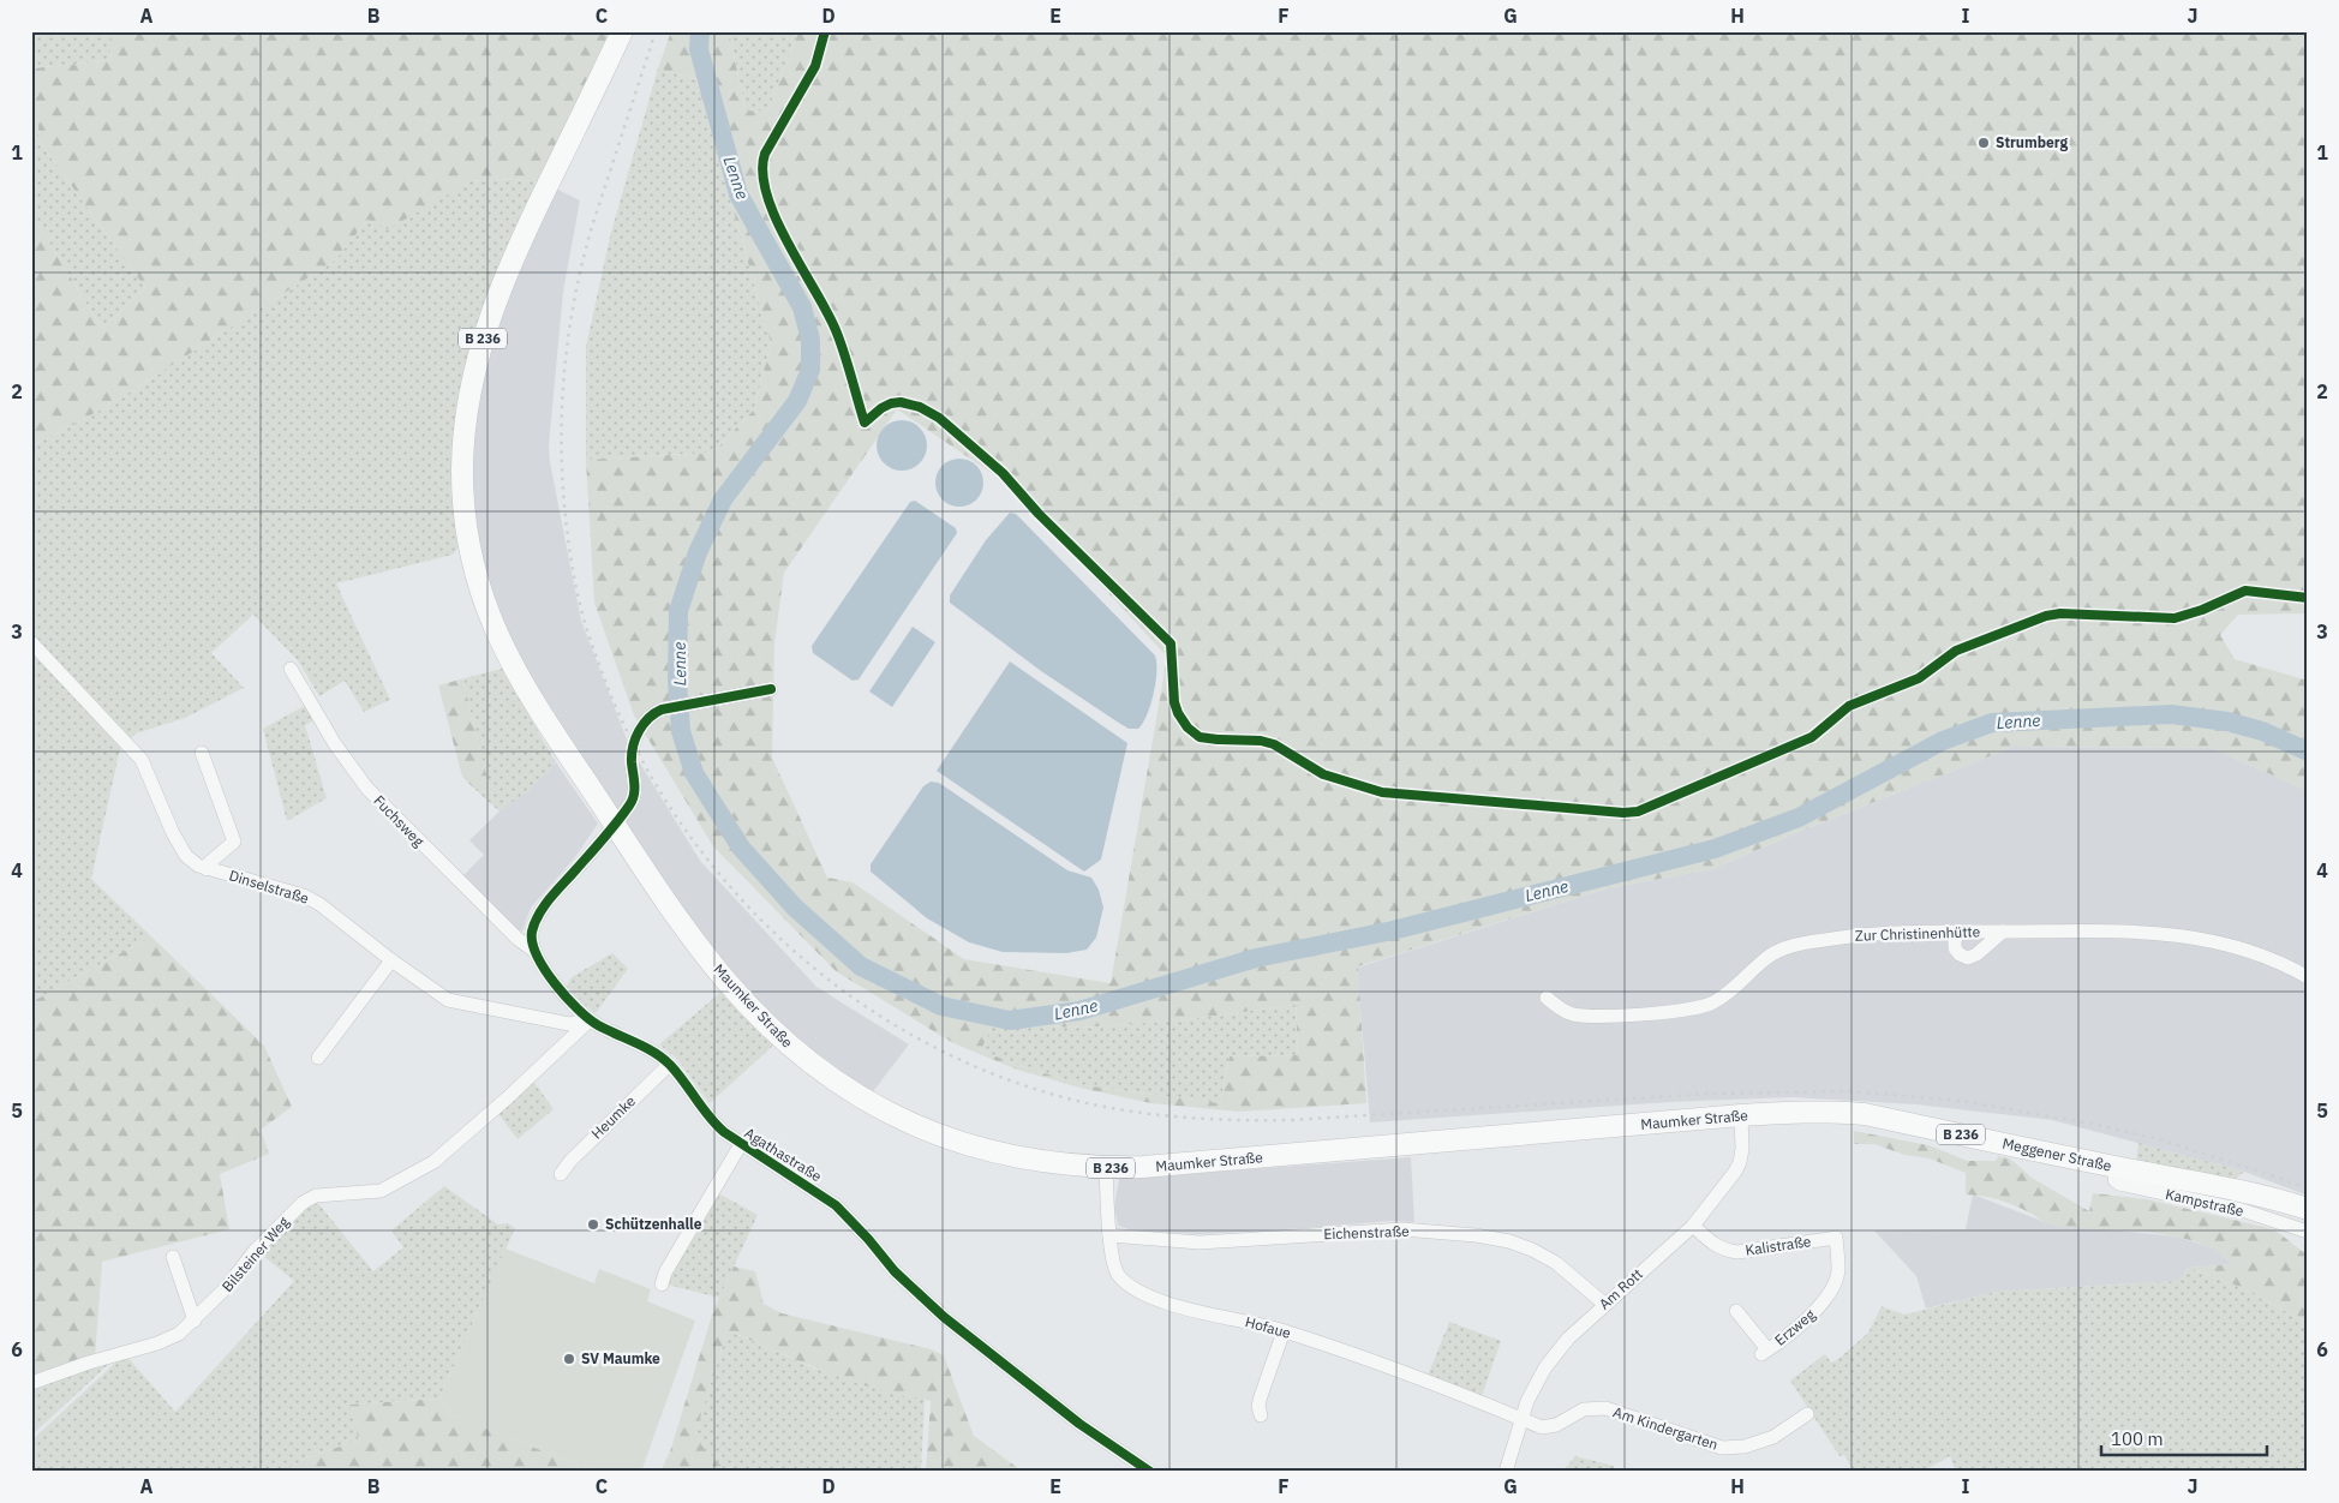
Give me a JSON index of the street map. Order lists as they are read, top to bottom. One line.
{"streets":{"main road":["B 236","Maumker Straße","Meggener Straße"],"street":["Fuchsweg","Dinselstraße","Zur Christinenhütte","Heumke","Agathastraße","Kampstraße","Eichenstraße","Kalistraße","Bilsteiner Weg","Am Rott","Hofaue","Erzweg","Am Kindergarten"]},"crossings":[["Fuchsweg","Agathastraße"],["Dinselstraße","Agathastraße"],["Dinselstraße","Bilsteiner Weg"],["Maumker Straße","Meggener Straße"],["Maumker Straße","Am Rott"],["Maumker Straße","Hofaue"],["Heumke","Agathastraße"],["Agathastraße","Bilsteiner Weg"],["Meggener Straße","Kampstraße"],["Eichenstraße","Am Rott"],["Eichenstraße","Hofaue"],["Kalistraße","Am Rott"],["Kalistraße","Erzweg"],["Am Rott","Hofaue"],["Am Rott","Am Kindergarten"],["Hofaue","Am Kindergarten"]],"water":["Lenne"],"places":["Strumberg","Schützenhalle","SV Maumke"],"scale_bar":"100 m","grid":{"columns":["A","B","C","D","E","F","G","H","I","J"],"rows":["1","2","3","4","5","6"]}}
